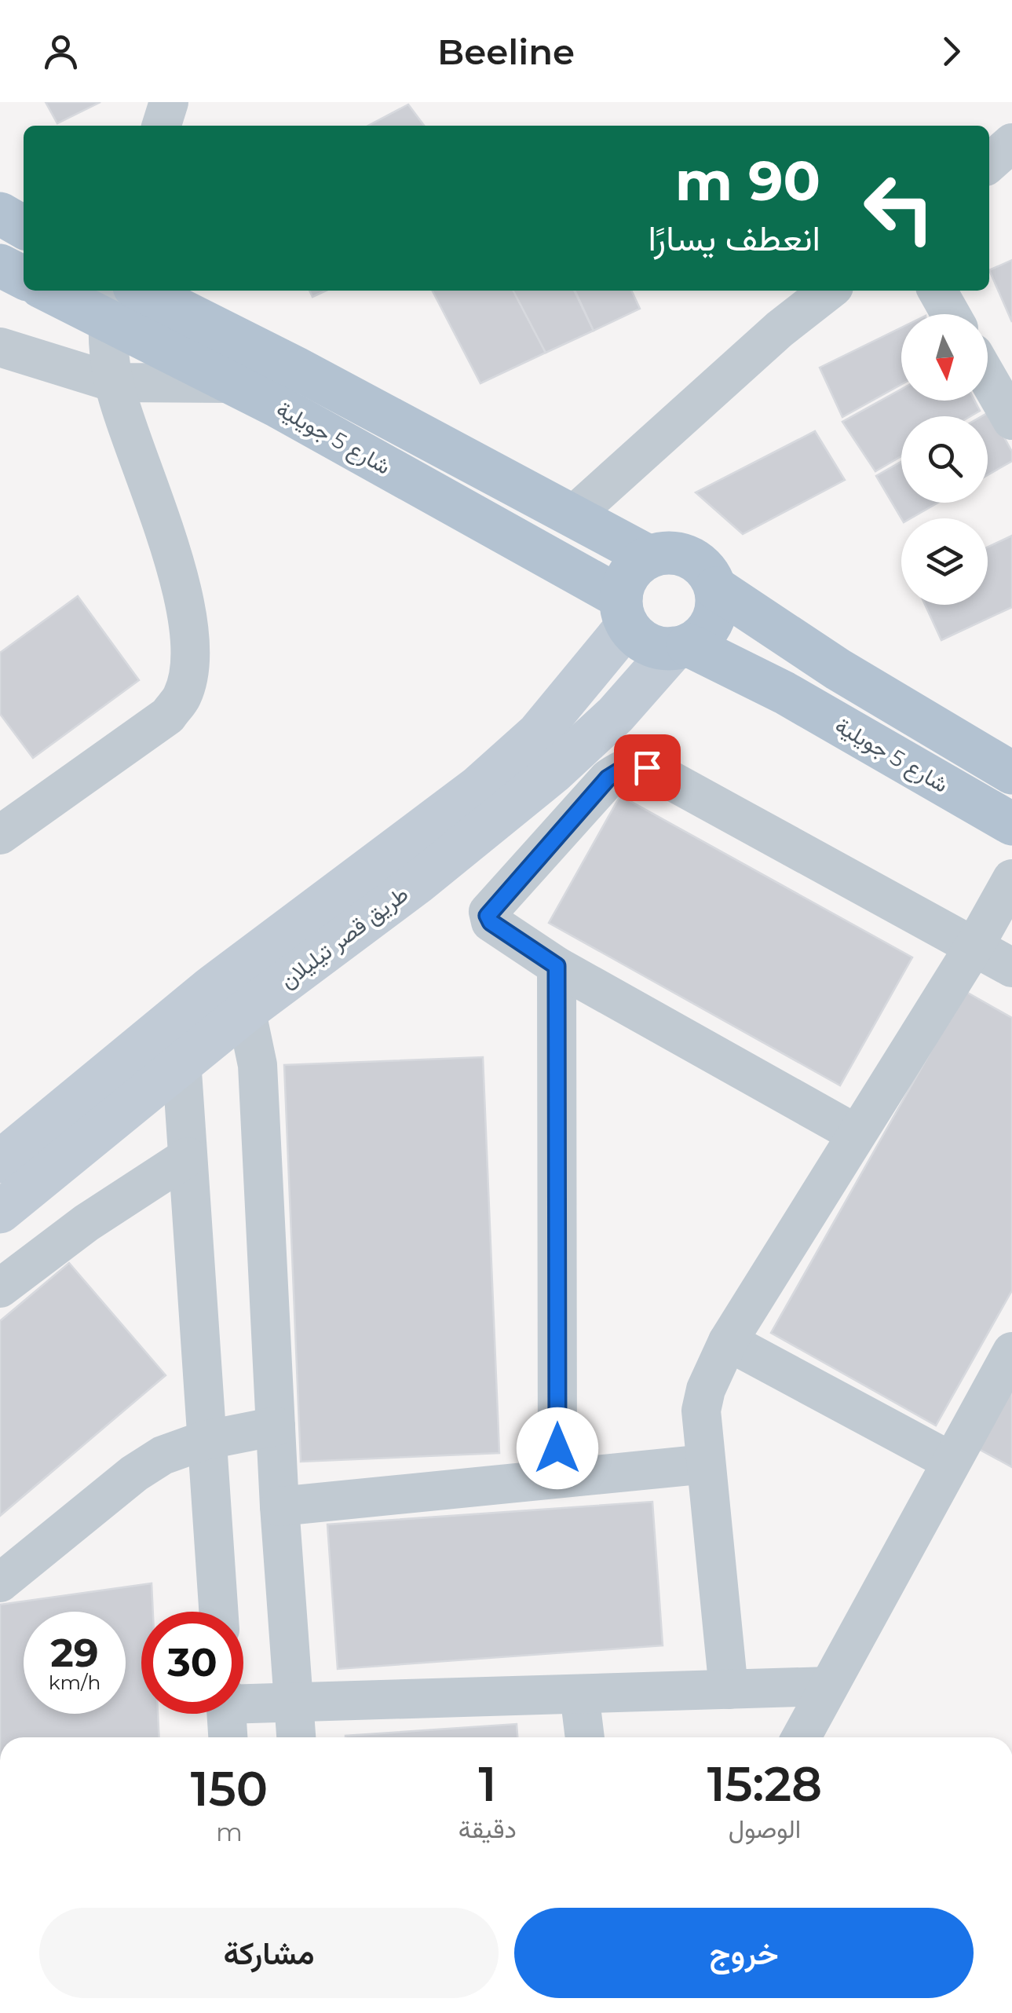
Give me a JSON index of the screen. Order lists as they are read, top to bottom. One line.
{"streets":{"main road":["شارع 5 جويلية","طريق قصر تيليلان"]},"crossings":[["شارع 5 جويلية","طريق قصر تيليلان"]],"north":"bottom","page":{"header":"Beeline","turn":["90 m","انعطف يسارًا"],"speed":"29 km/h","limit":"30","eta":["15:28","الوصول","1","دقيقة","150","m"],"buttons":["خروج","مشاركة"]}}
